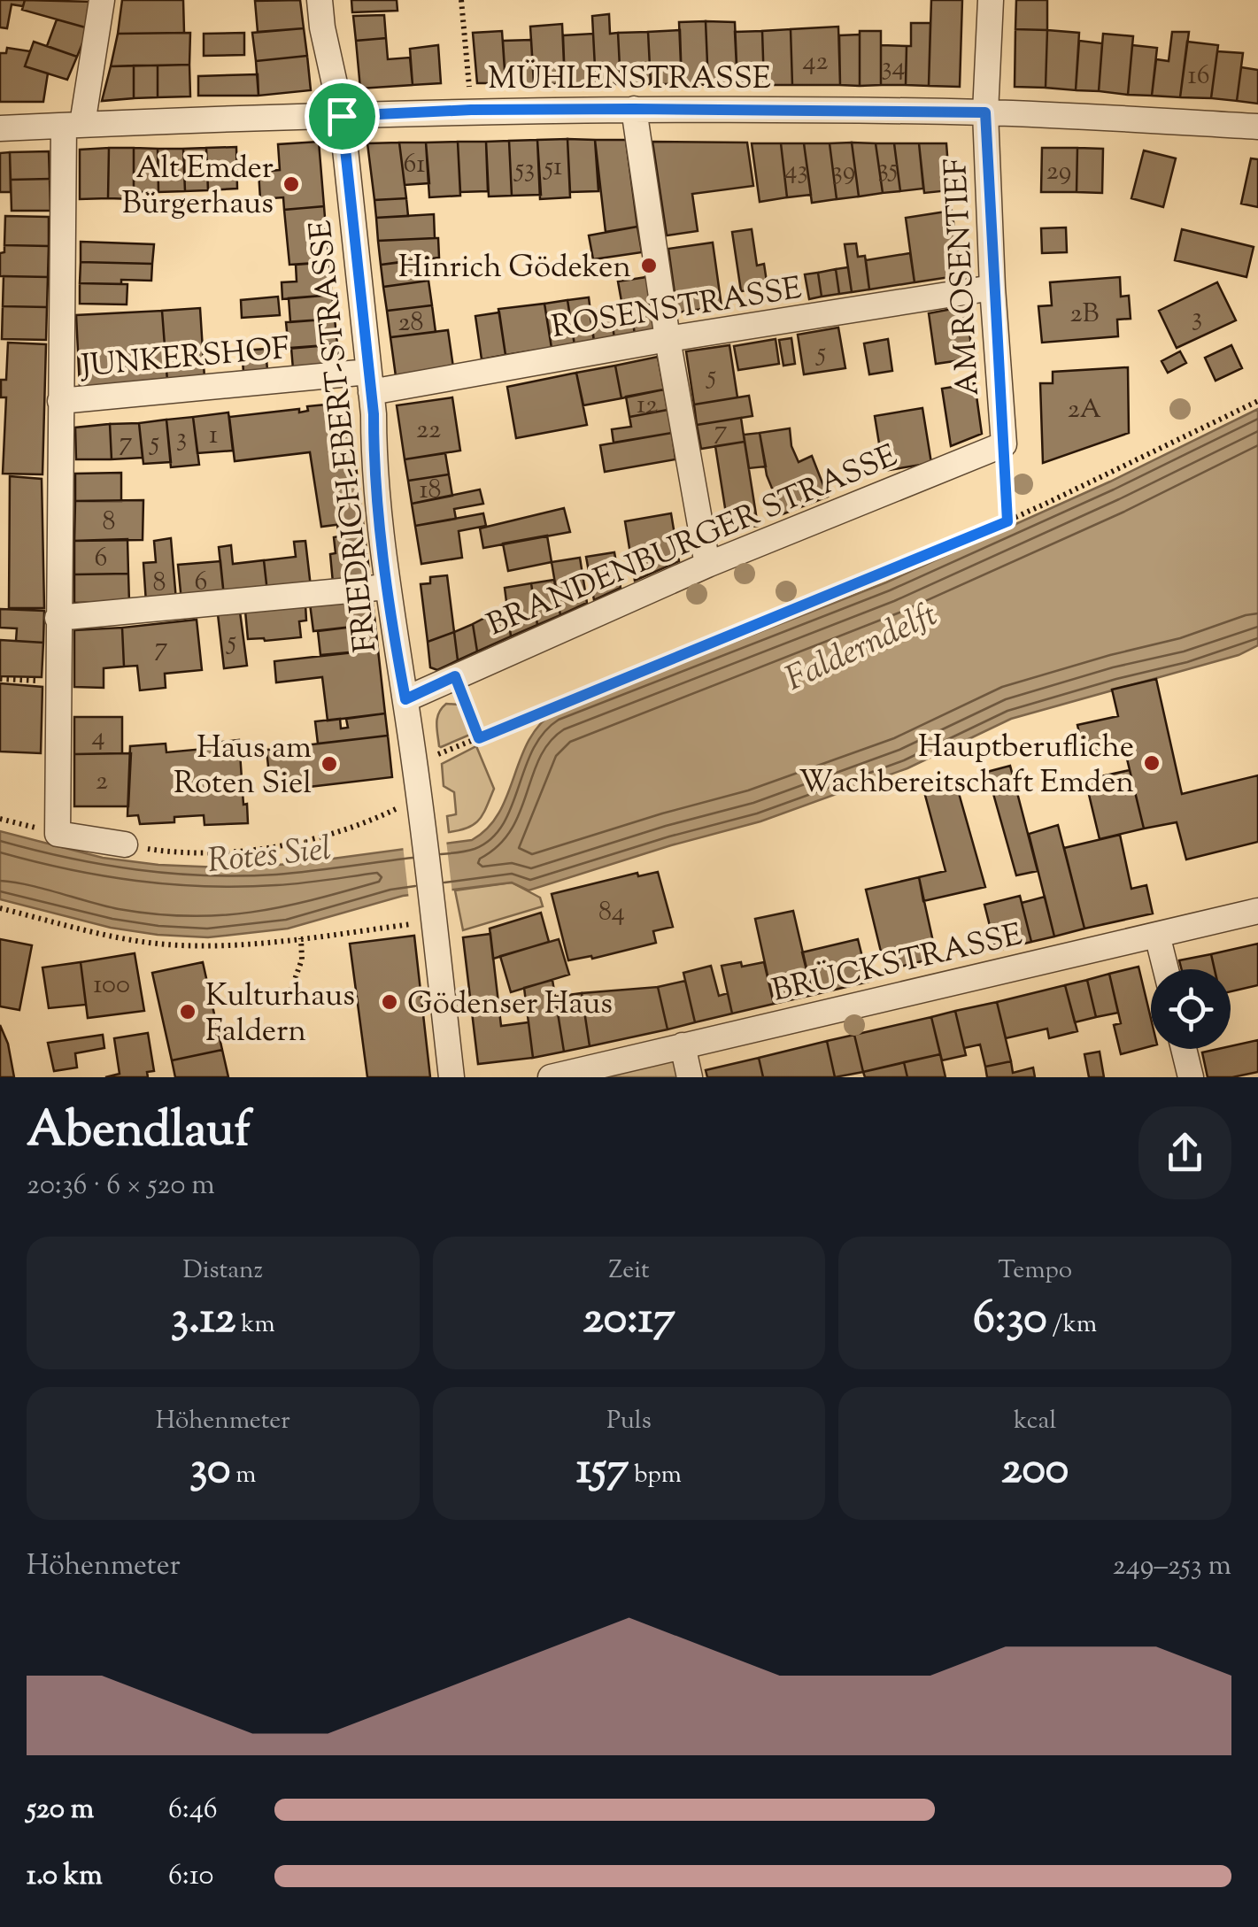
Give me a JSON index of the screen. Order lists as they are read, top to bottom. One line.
{"streets":{"street":["MÜHLENSTRASSE","AM ROSENTIEF","ROSENSTRASSE","JUNKERSHOF","FRIEDRICH-EBERT-STRASSE","BRANDENBURGER STRASSE","BRÜCKSTRASSE"]},"crossings":[["MÜHLENSTRASSE","AM ROSENTIEF"],["MÜHLENSTRASSE","FRIEDRICH-EBERT-STRASSE"],["AM ROSENTIEF","ROSENSTRASSE"],["AM ROSENTIEF","BRANDENBURGER STRASSE"],["ROSENSTRASSE","JUNKERSHOF"],["ROSENSTRASSE","FRIEDRICH-EBERT-STRASSE"],["JUNKERSHOF","FRIEDRICH-EBERT-STRASSE"],["FRIEDRICH-EBERT-STRASSE","BRANDENBURGER STRASSE"]],"water":["Falderndelft","Rotes Siel"],"places":["Alt Emder Bürgerhaus","Hinrich Gödeken","Hauptberufliche Wachbereitschaft Emden","Haus am Roten Siel","Gödenser Haus","Kulturhaus Faldern"],"house_numbers":["42","34","16","61","51","53","35","43","39","29","2B","3","28","5","5","12","2A","22","7","1","3","7","5","18","8","6","6","8","5","7","4","2","84","100"],"page":{"heading":["Abendlauf","20:36 · 6 × 520 m"],"stats":[["Distanz","3.12 km"],["Zeit","20:17"],["Tempo","6:30 /km"],["Höhenmeter","30 m"],["Puls","157 bpm"],["kcal","200"]],"chart":["Höhenmeter","249–253 m"],"list":[{"name":"520 m","note":"6:46"},{"name":"1.0 km","note":"6:10"}]}}
